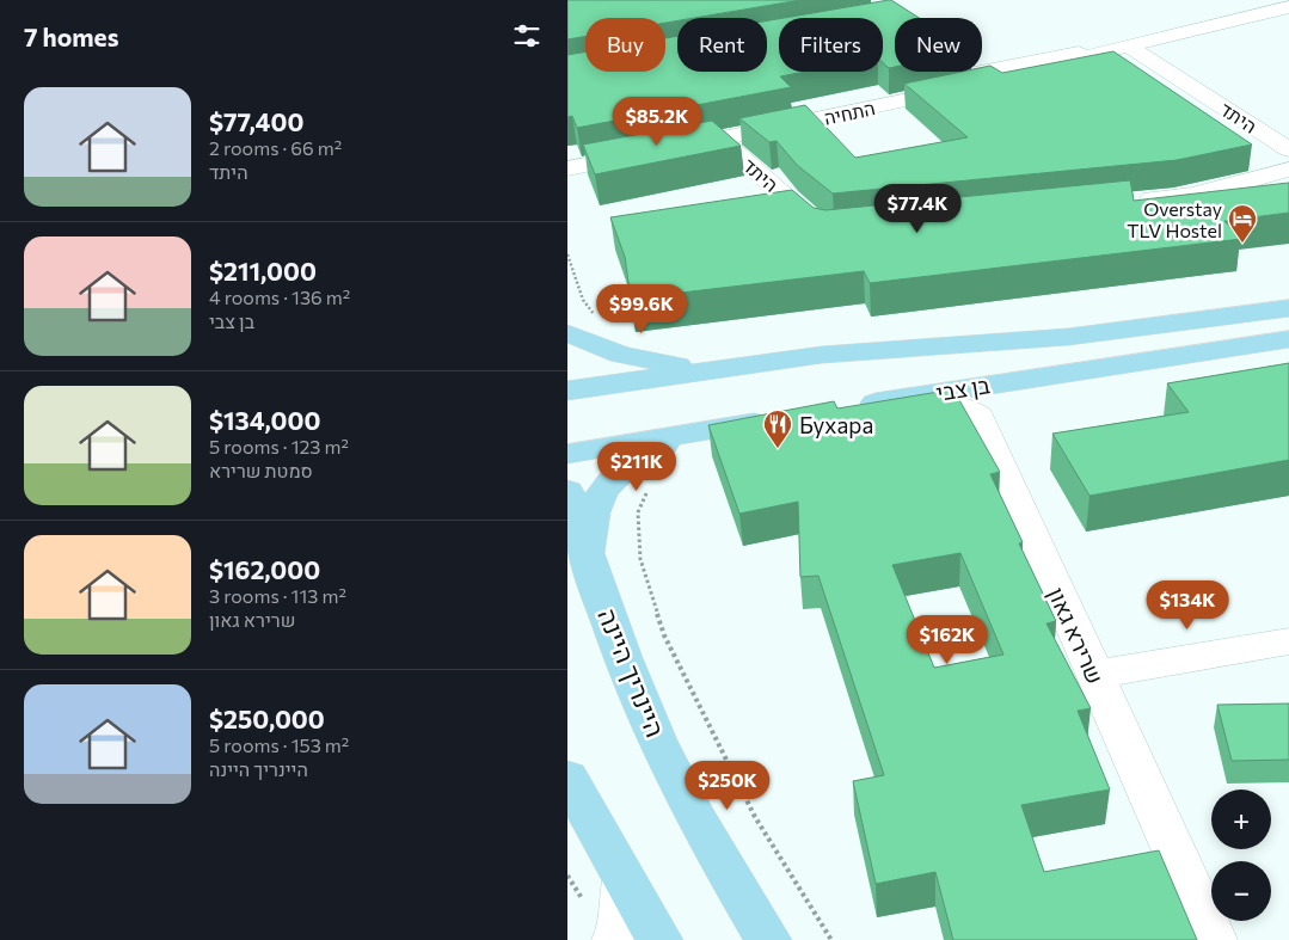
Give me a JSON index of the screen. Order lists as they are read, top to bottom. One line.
{"streets":{"main road":["בן צבי","היינריך היינה"],"street":["התחיה","היתד","שרירא גאון"]},"crossings":[["התחיה","היתד"],["בן צבי","שרירא גאון"]],"places":{"hotel":["Overstay TLV Hostel"],"restaurant":["Бухара"]},"page":{"heading":"7 homes","chip":["Buy","Rent","Filters","New"],"list":[{"name":"$77,400","note":"2 rooms · 66 m² · היתד"},{"name":"$211,000","note":"4 rooms · 136 m² · בן צבי"},{"name":"$134,000","note":"5 rooms · 123 m² · סמטת שרירא"},{"name":"$162,000","note":"3 rooms · 113 m² · שרירא גאון"},{"name":"$250,000","note":"5 rooms · 153 m² · היינריך היינה"}],"price":["$85.2K","$77.4K","$99.6K","$211K","$134K","$162K","$250K"],"map_buttons":["+","−"]}}
